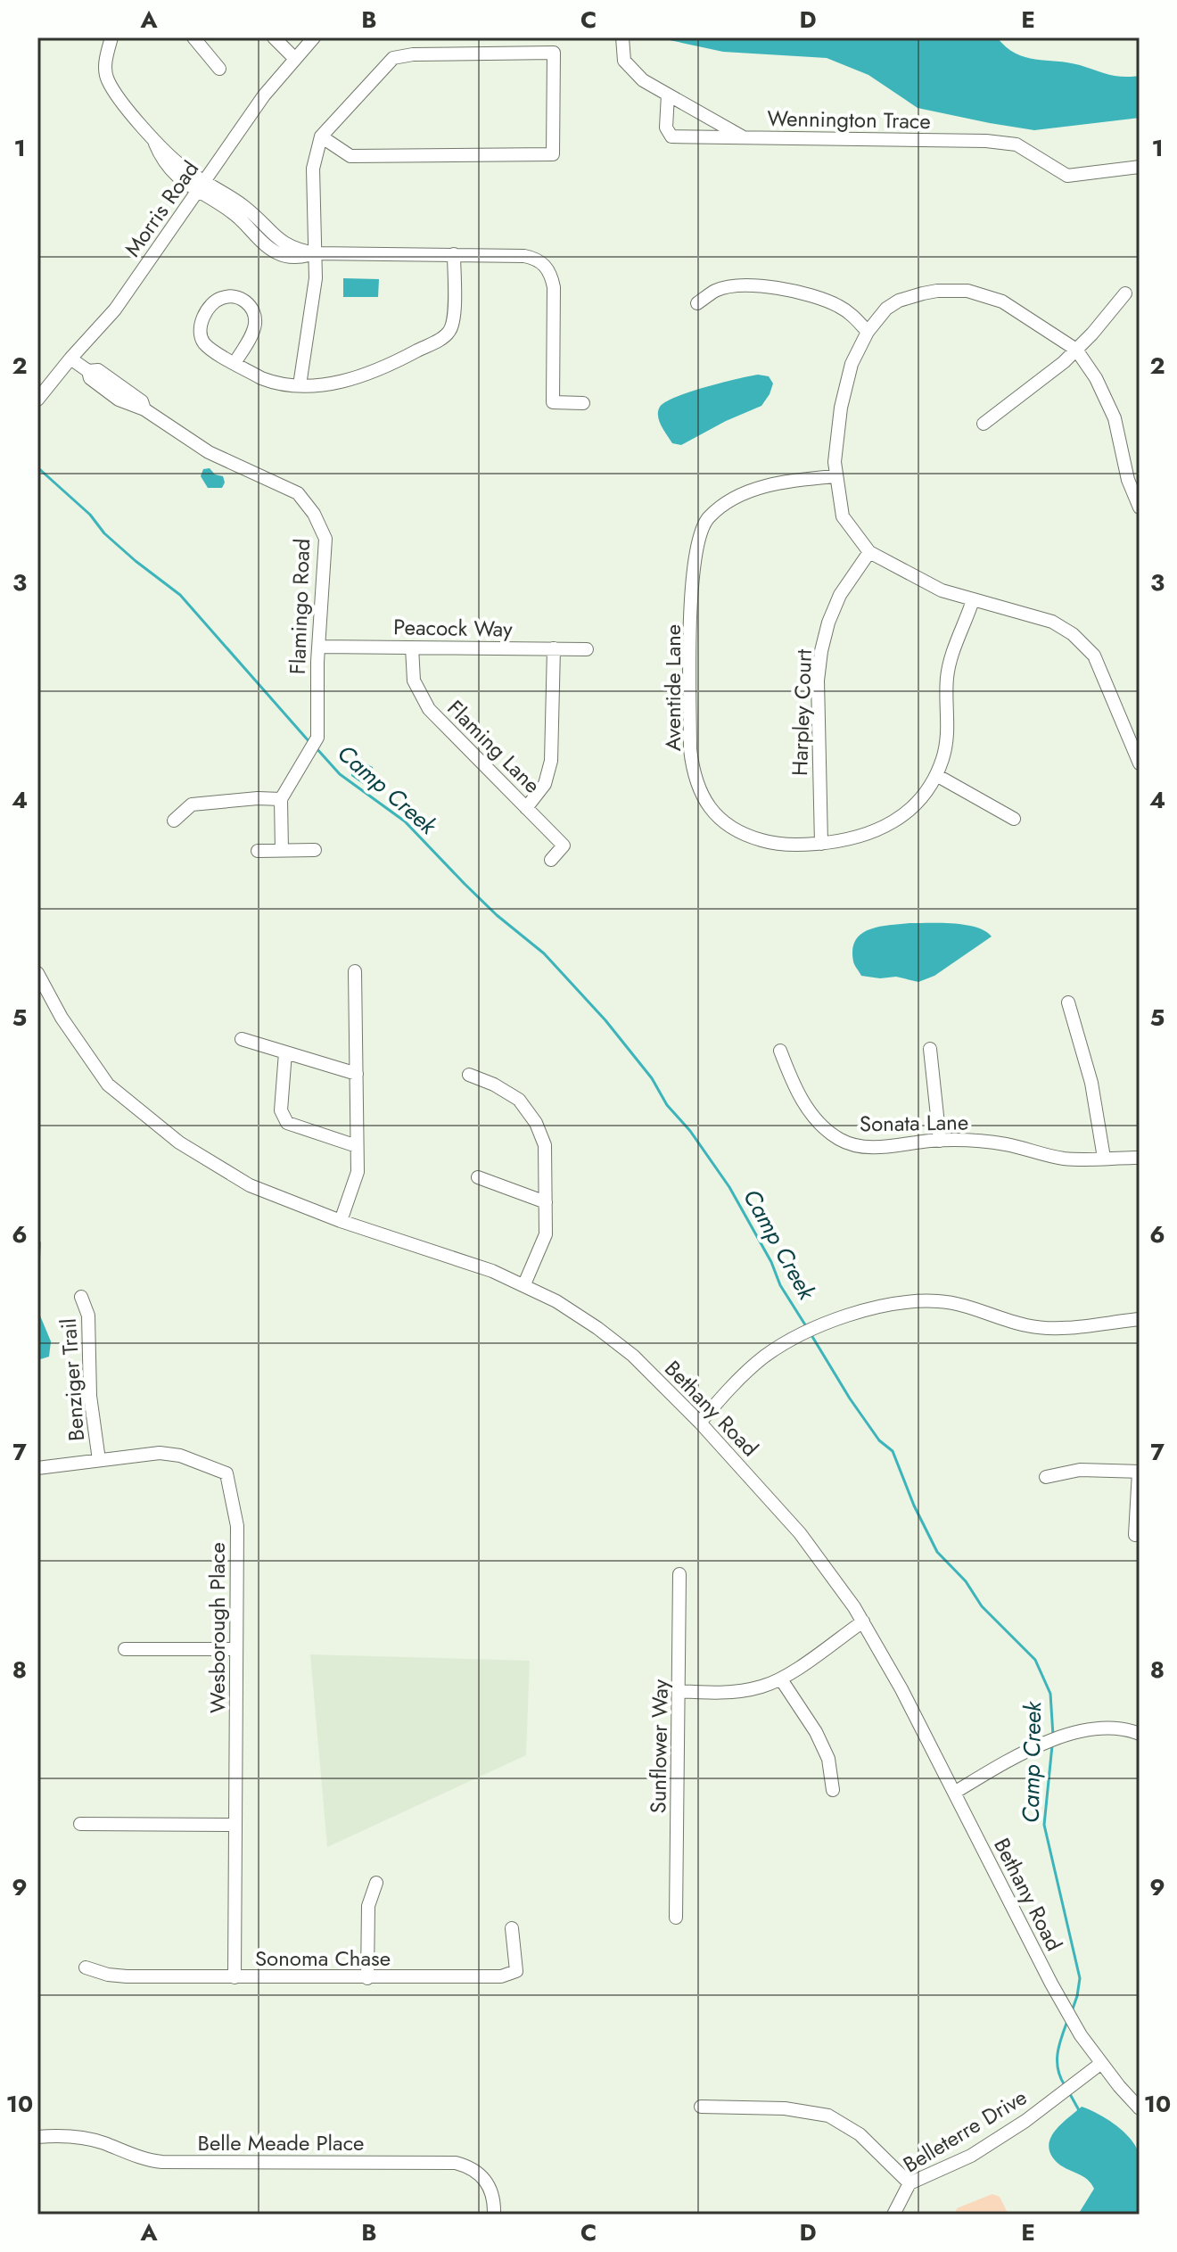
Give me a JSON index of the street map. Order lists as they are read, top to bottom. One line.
{"streets":{"street":["Wennington Trace","Morris Road","Flamingo Road","Peacock Way","Aventide Lane","Harpley Court","Flaming Lane","Sonata Lane","Benziger Trail","Bethany Road","Wesborough Place","Sunflower Way","Sonoma Chase","Belleterre Drive","Belle Meade Place"]},"crossings":[["Morris Road","Flamingo Road"],["Flamingo Road","Peacock Way"],["Peacock Way","Flaming Lane"],["Aventide Lane","Harpley Court"],["Benziger Trail","Wesborough Place"],["Bethany Road","Belleterre Drive"],["Wesborough Place","Sonoma Chase"]],"water":["Camp Creek"],"grid":{"columns":["A","B","C","D","E"],"rows":["1","2","3","4","5","6","7","8","9","10"]}}
